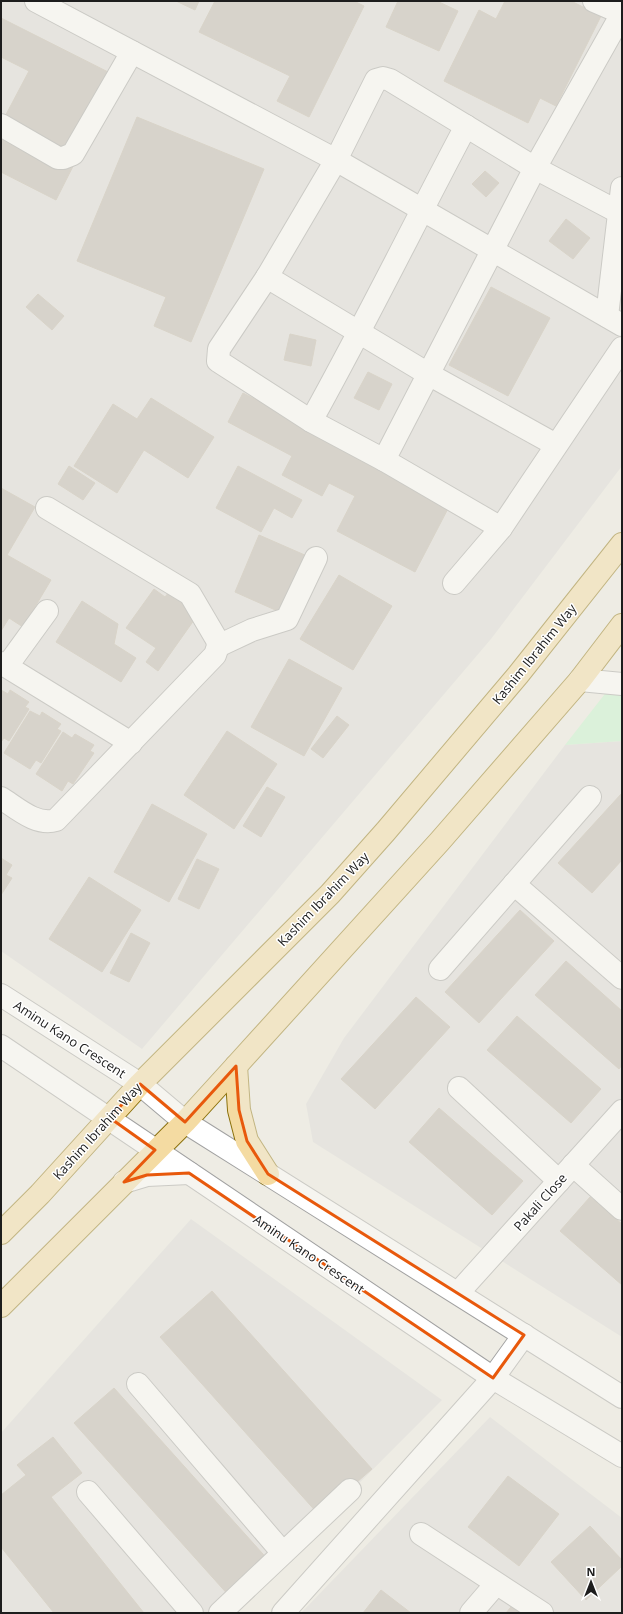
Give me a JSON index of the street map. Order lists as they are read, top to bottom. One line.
{"streets":{"main road":["Kashim Ibrahim Way"],"street":["Aminu Kano Crescent","Pakali Close"]},"crossings":[["Kashim Ibrahim Way","Aminu Kano Crescent"],["Aminu Kano Crescent","Pakali Close"]],"north":"top"}
